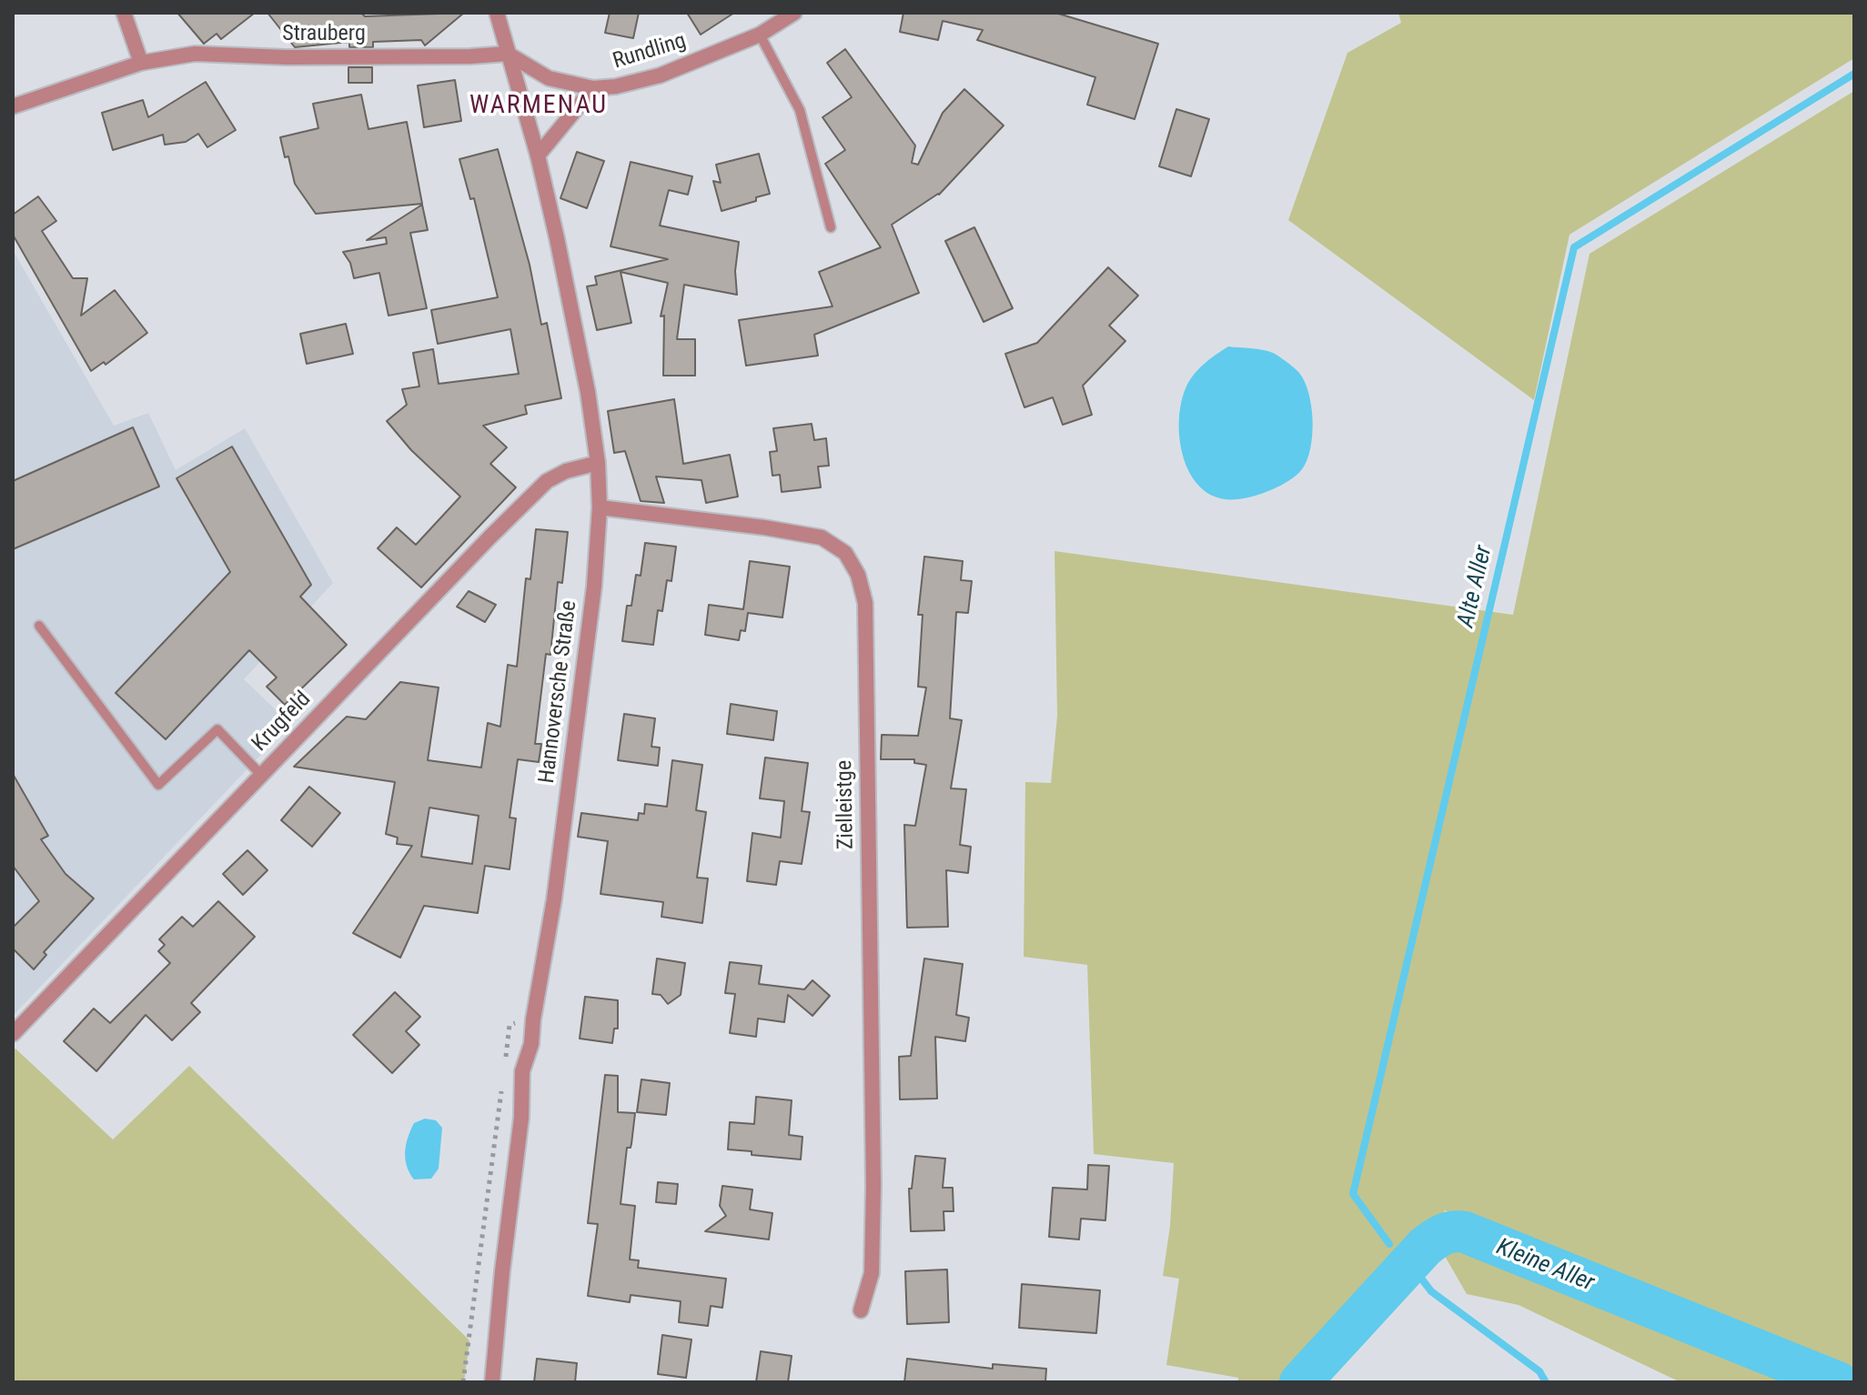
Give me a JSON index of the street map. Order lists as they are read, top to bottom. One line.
{"streets":{"street":["Strauberg","Rundling","Hannoversche Straße","Krugfeld","Zielleistge"]},"crossings":[["Strauberg","Rundling"],["Strauberg","Hannoversche Straße"],["Rundling","Hannoversche Straße"],["Hannoversche Straße","Krugfeld"],["Hannoversche Straße","Zielleistge"]],"districts":["WARMENAU"],"water":["Alte Aller","Kleine Aller"]}
